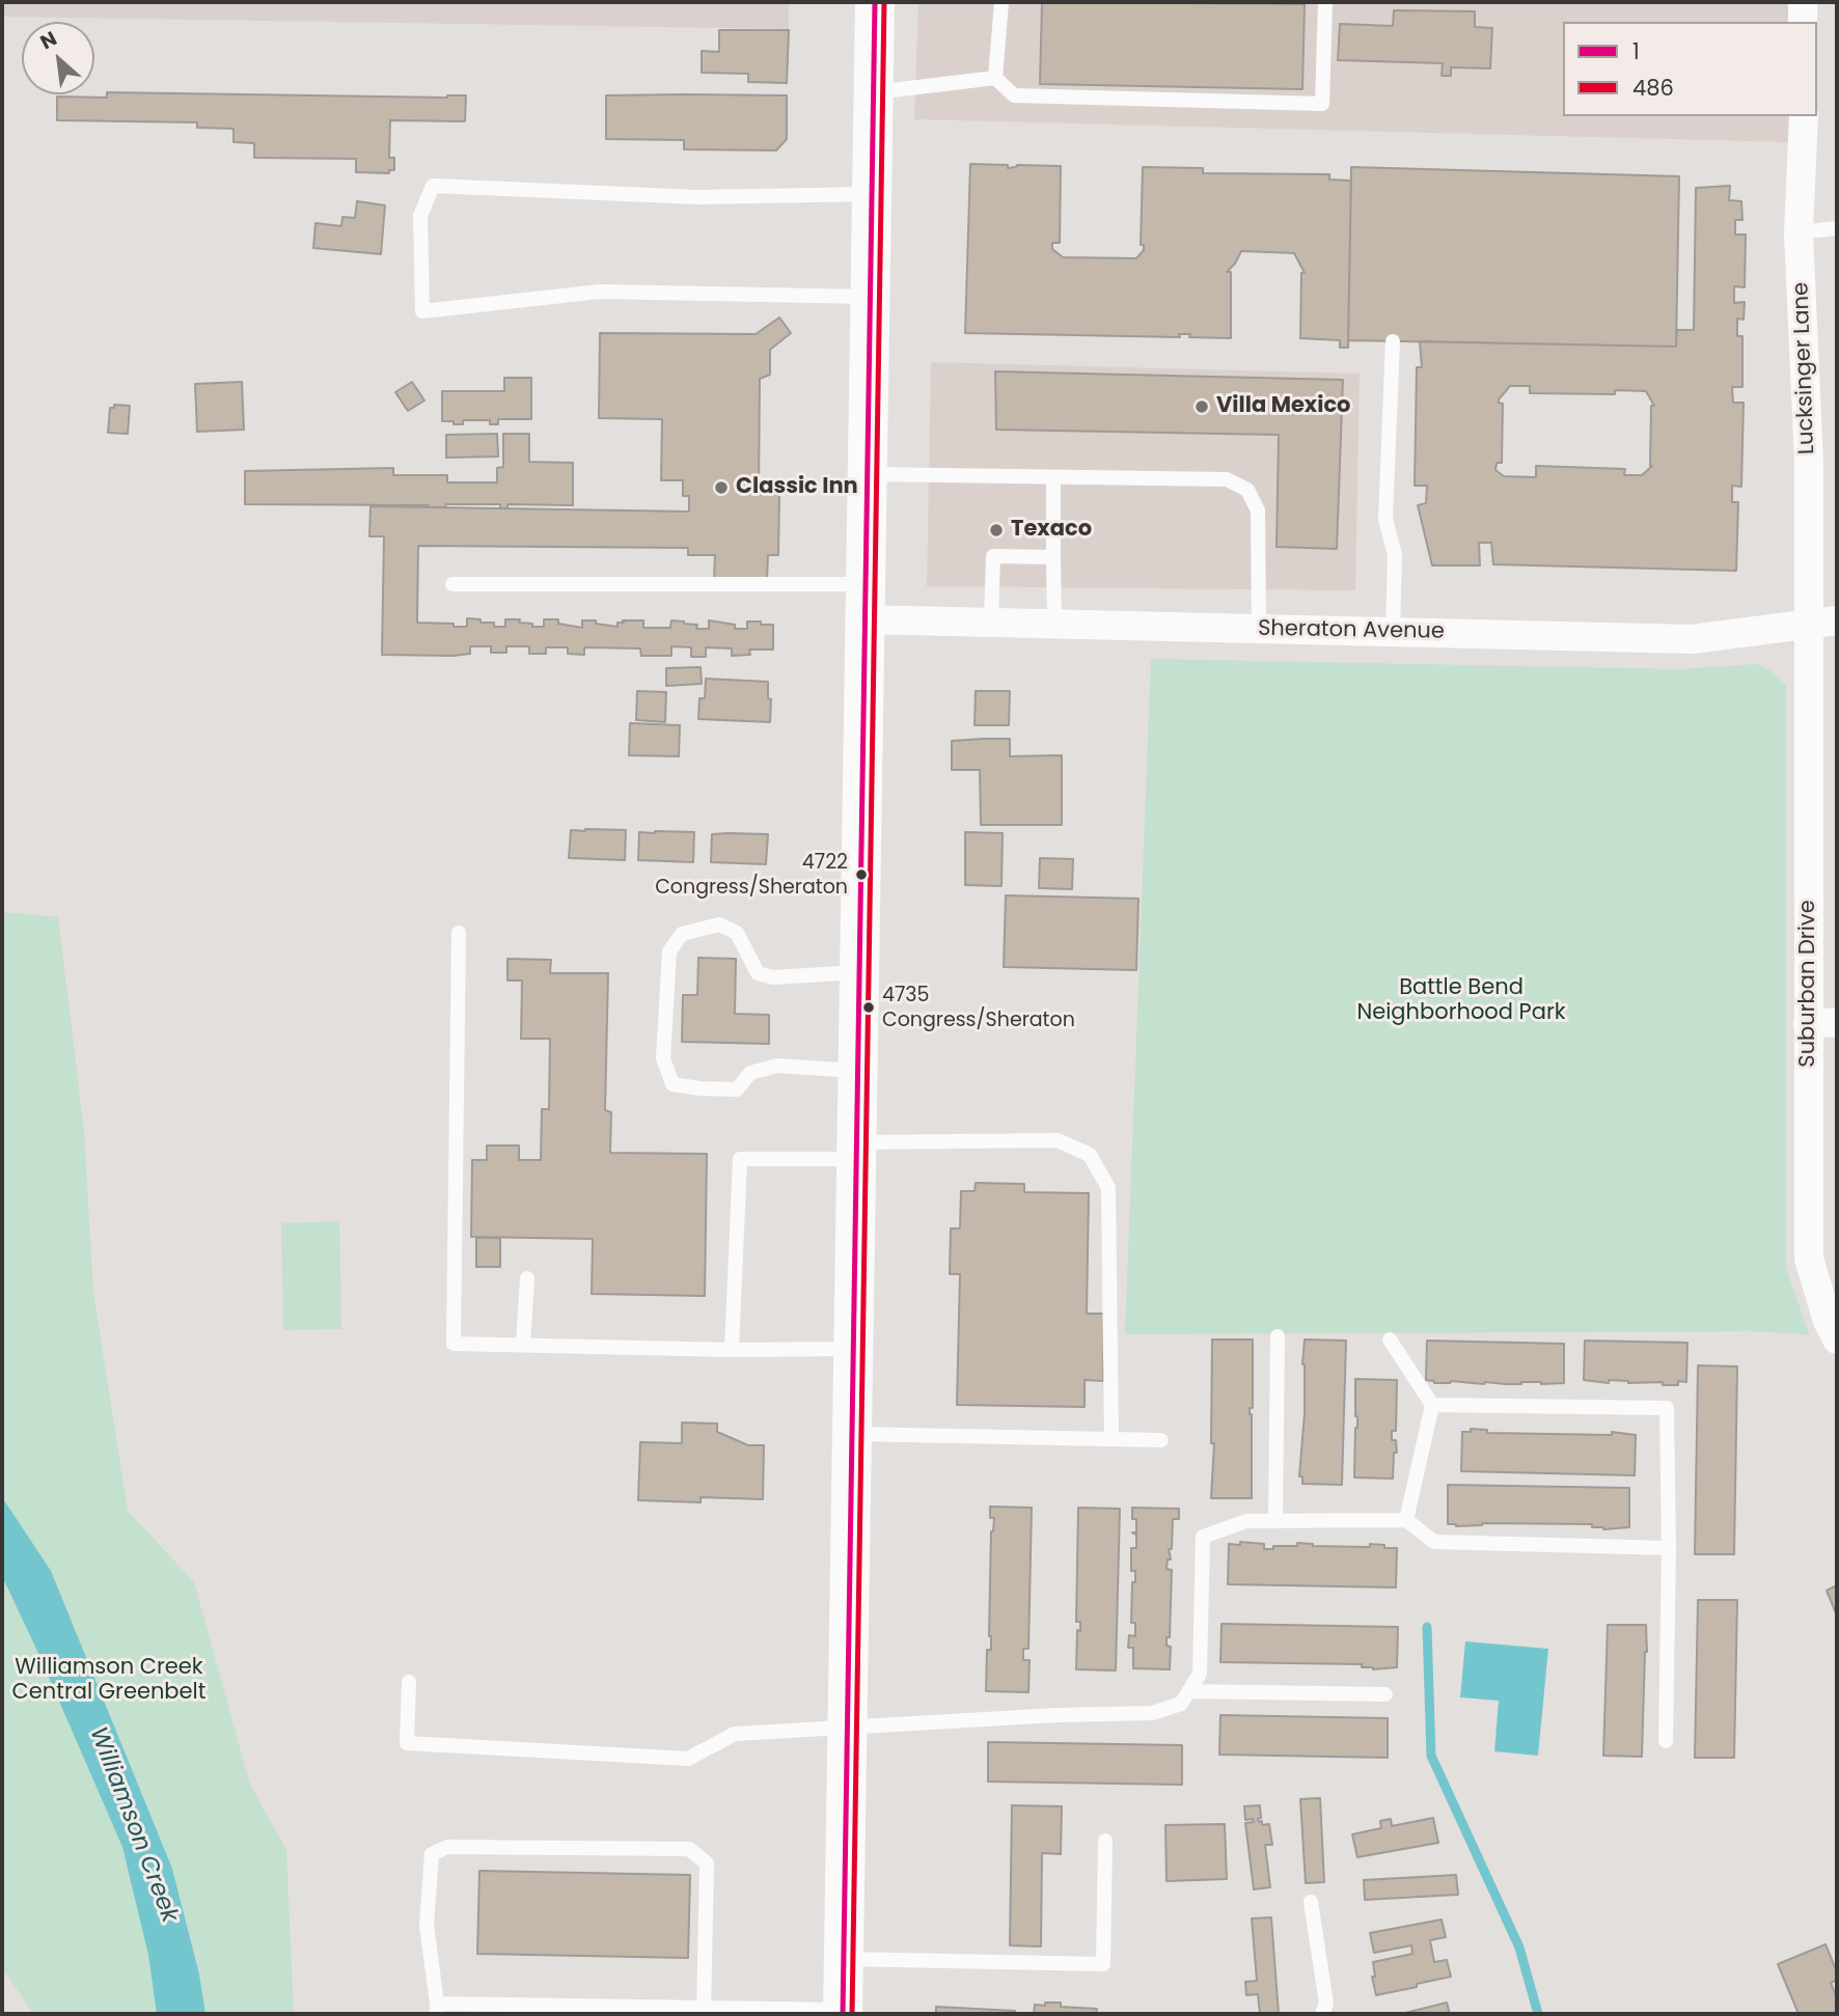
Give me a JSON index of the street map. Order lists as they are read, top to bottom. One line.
{"streets":{"street":["Lucksinger Lane","Sheraton Avenue","Suburban Drive"]},"crossings":[["Lucksinger Lane","Sheraton Avenue"],["Lucksinger Lane","Suburban Drive"],["Sheraton Avenue","Suburban Drive"]],"water":["Williamson Creek"],"parks":["Battle Bend Neighborhood Park","Williamson Creek Central Greenbelt"],"places":["Villa Mexico","Classic Inn","Texaco","4722 Congress/Sheraton","4735 Congress/Sheraton"],"lines":["transit line 1","transit line 486"],"legend":["1","486"],"north":"top left"}
